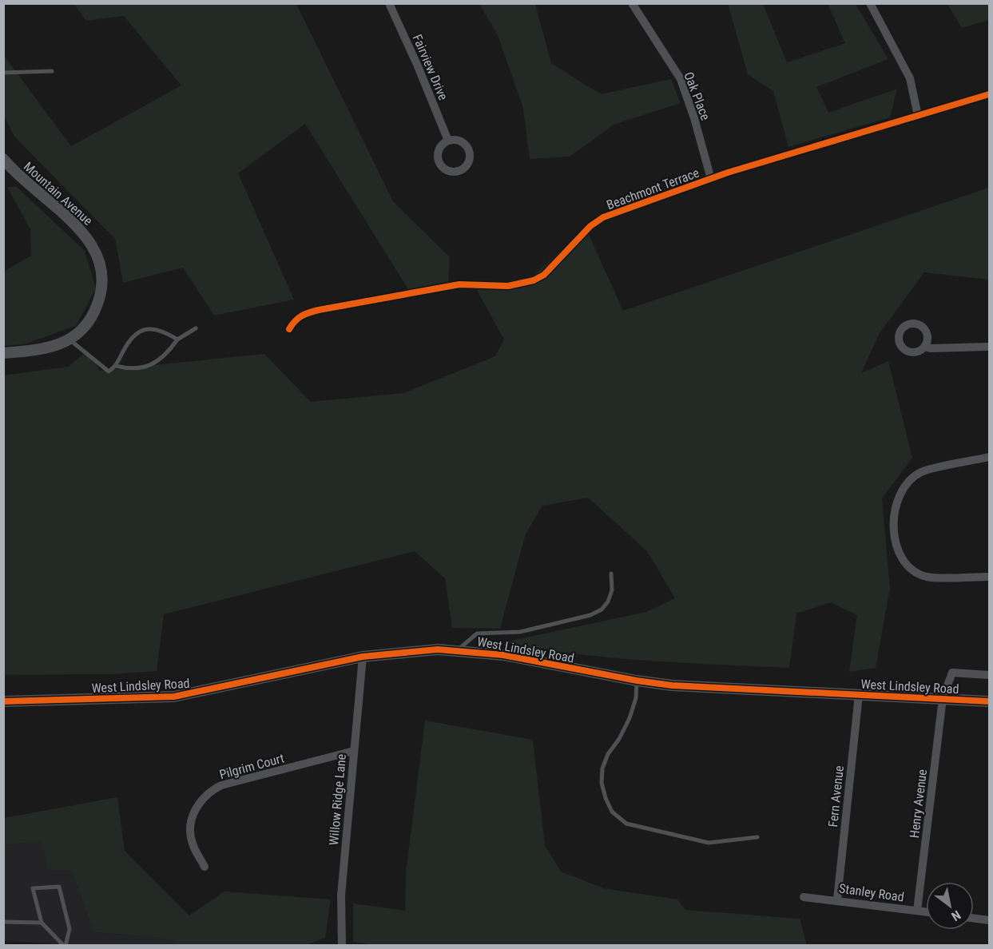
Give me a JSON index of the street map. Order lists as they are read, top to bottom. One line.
{"streets":{"street":["Fairview Drive","Oak Place","Beachmont Terrace","Mountain Avenue","West Lindsley Road","Pilgrim Court","Fern Avenue","Willow Ridge Lane","Henry Avenue","Stanley Road"]},"crossings":[["Oak Place","Beachmont Terrace"],["West Lindsley Road","Fern Avenue"],["West Lindsley Road","Willow Ridge Lane"],["West Lindsley Road","Henry Avenue"],["Pilgrim Court","Willow Ridge Lane"],["Fern Avenue","Stanley Road"],["Henry Avenue","Stanley Road"]],"north":"bottom right"}
